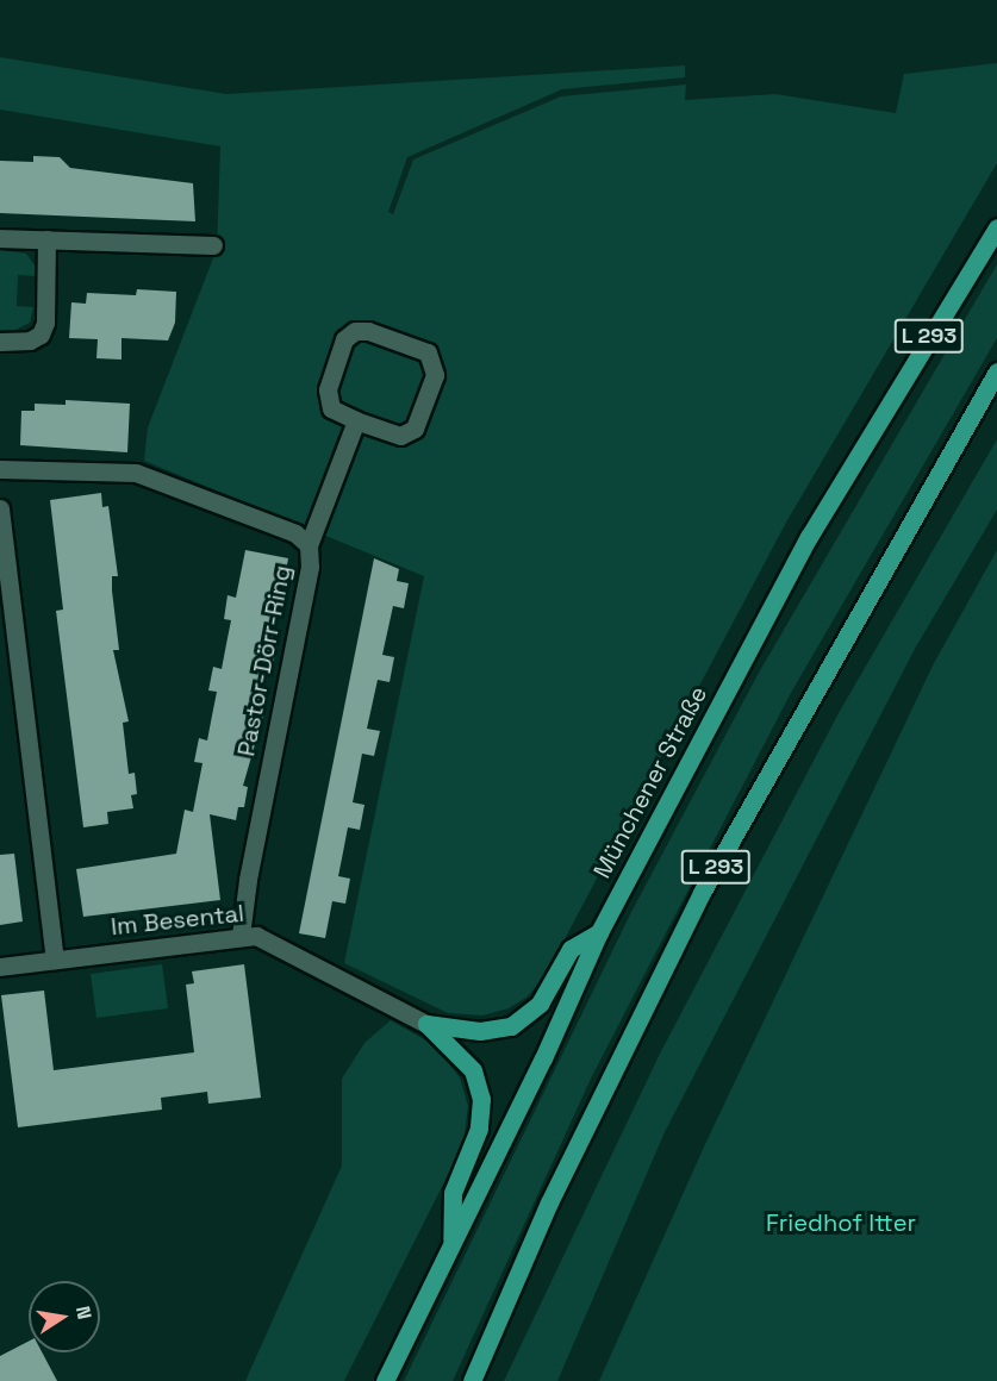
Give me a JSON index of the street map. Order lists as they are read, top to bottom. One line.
{"streets":{"main road":["L 293","Münchener Straße"],"street":["Pastor-Dörr-Ring","Im Besental"]},"crossings":[["Pastor-Dörr-Ring","Im Besental"]],"parks":["Friedhof Itter"],"north":"right"}
